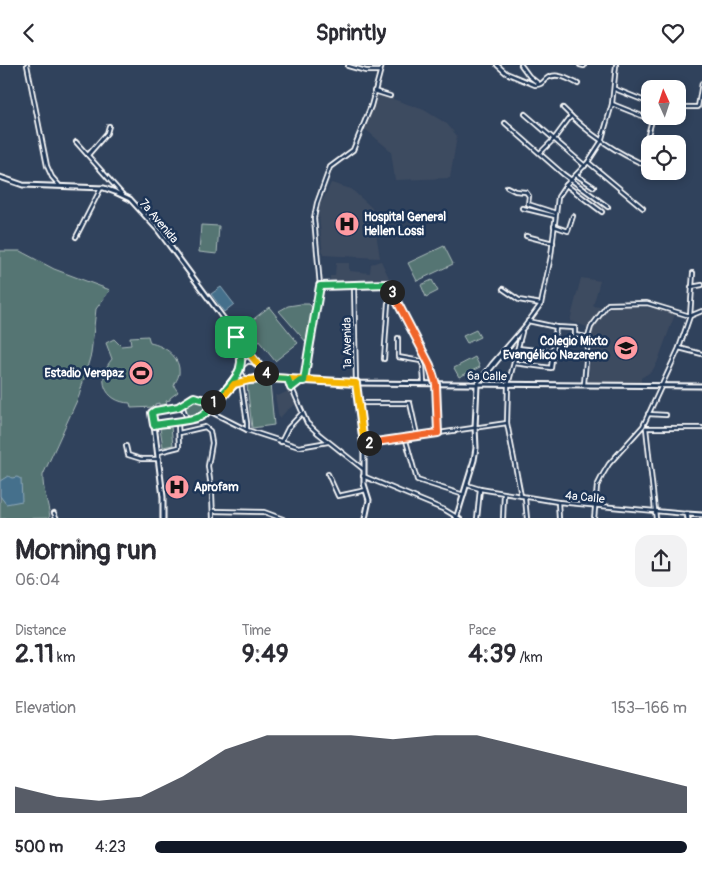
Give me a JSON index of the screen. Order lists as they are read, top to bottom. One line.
{"streets":{"main road":["7ª Avenida","1a Avenida","6ª Calle","4a Calle"]},"crossings":[["7ª Avenida","6ª Calle"],["1a Avenida","6ª Calle"]],"places":{"hospital":["Hospital General Hellen Lossi","Aprofam"],"school or university":["Colegio Mixto Evangélico Nazareno"],"sports":["Estadio Verapaz"]},"north":"top","page":{"header":"Sprintly","pins":["3","4","1","2"],"heading":["Morning run","06:04"],"stats":[["Distance","2.11 km"],["Time","9:49"],["Pace","4:39 /km"]],"chart":["Elevation","153–166 m"],"list":[{"name":"500 m","note":"4:23"}]}}
